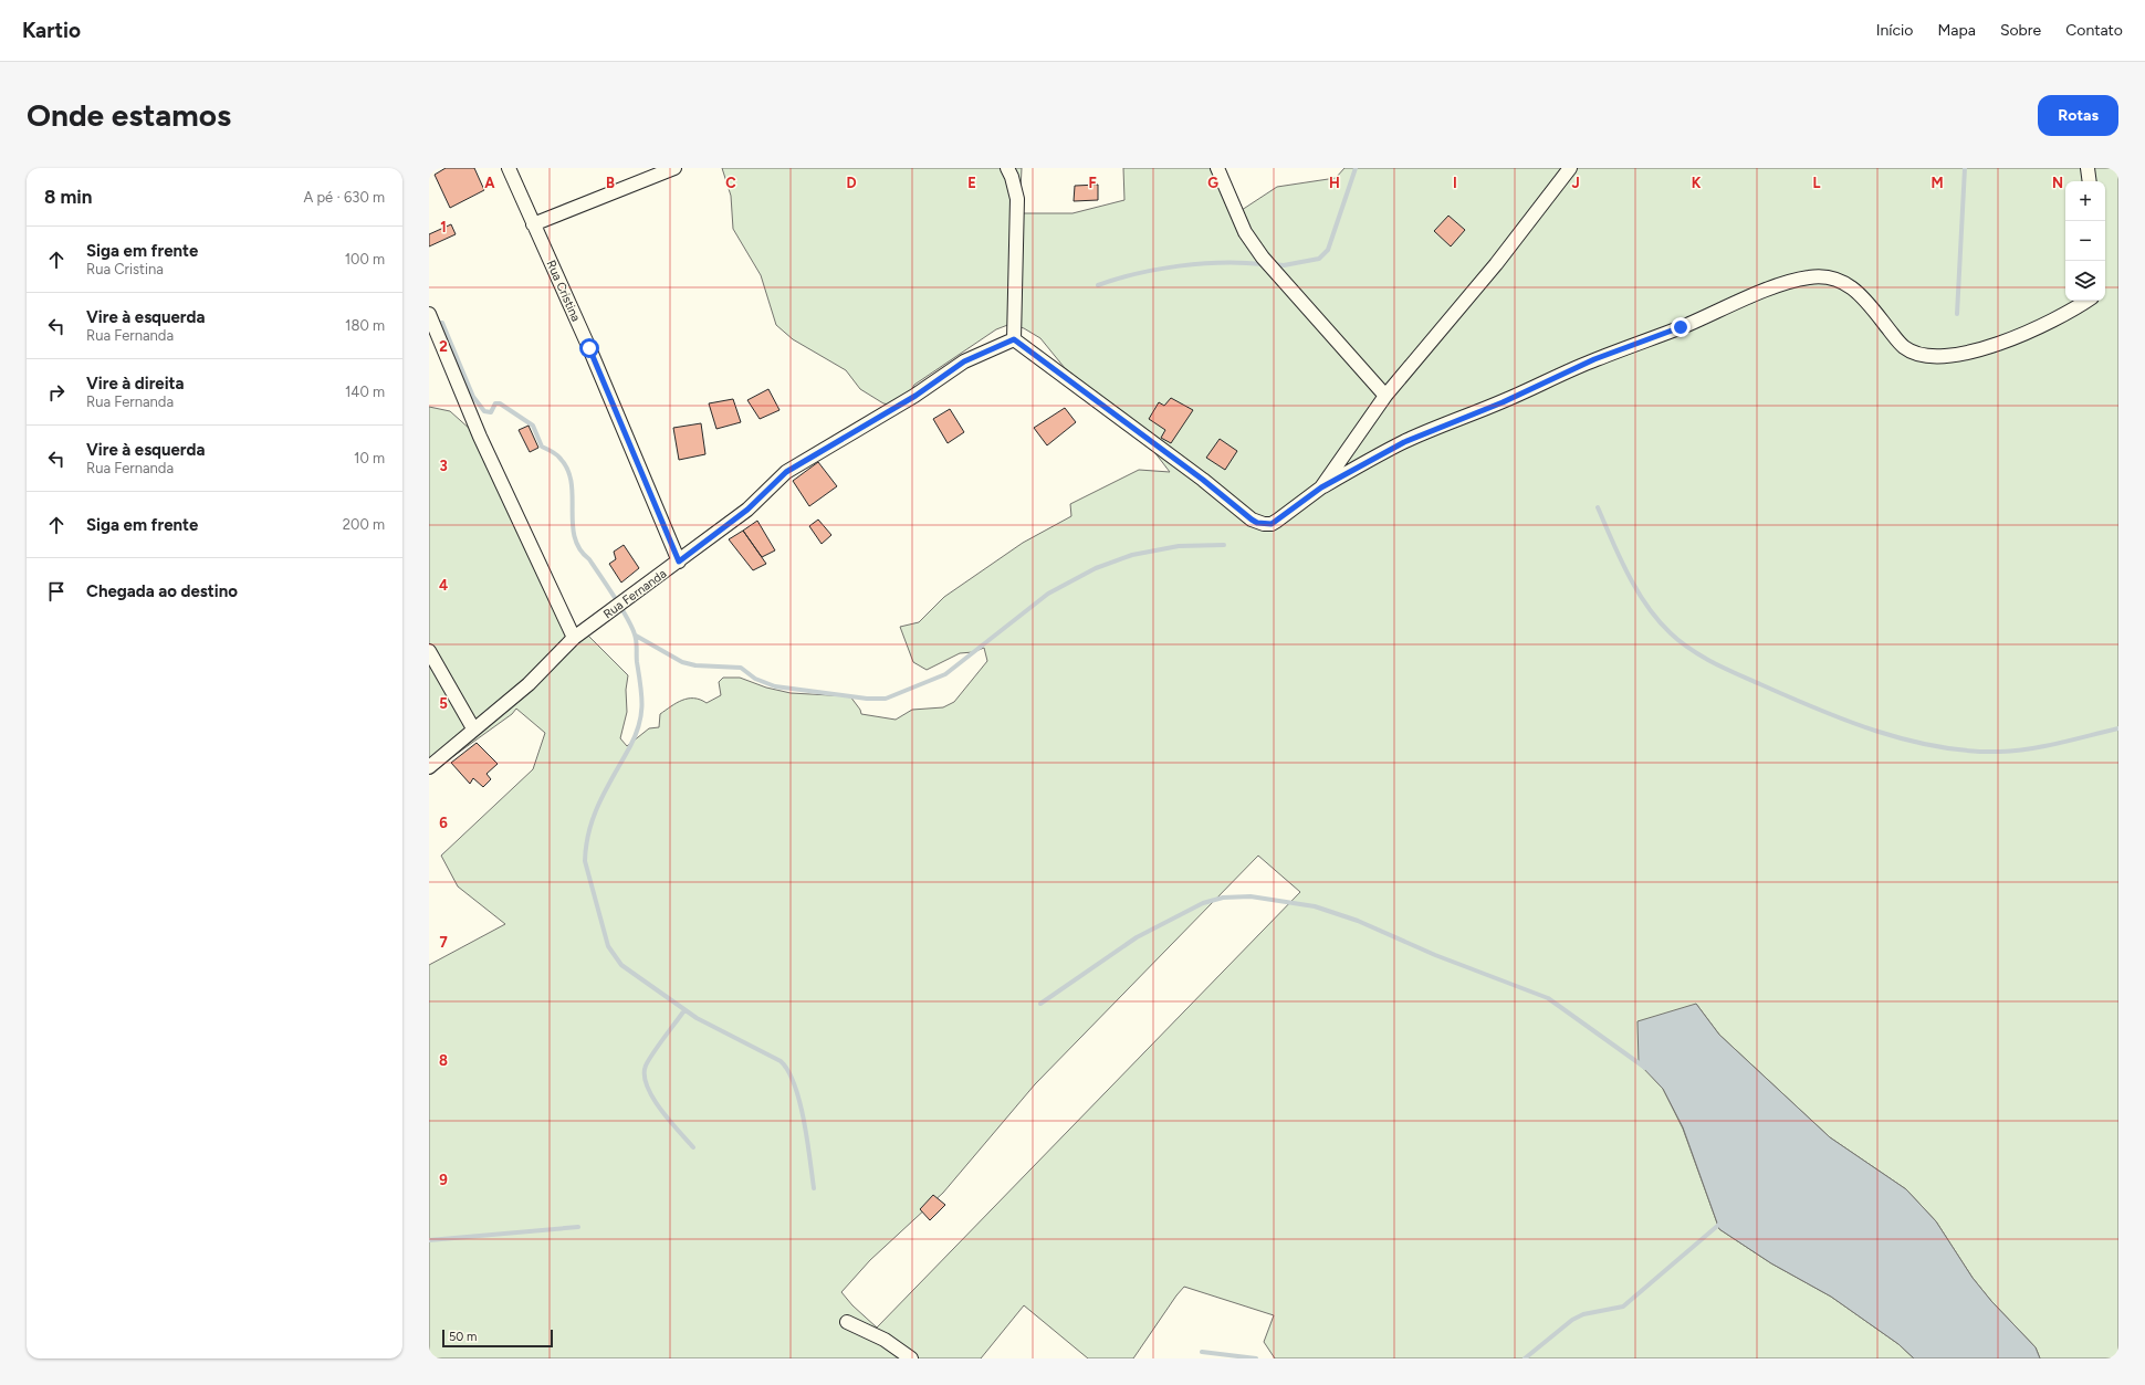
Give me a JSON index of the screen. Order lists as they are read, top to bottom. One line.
{"streets":{"street":["Rua Cristina","Rua Fernanda"]},"crossings":[["Rua Cristina","Rua Fernanda"]],"scale_bar":"50 m","page":{"header":"Kartio","nav":["Início","Mapa","Sobre","Contato"],"buttons":"Rotas","title":"Onde estamos","heading":["8 min","A pé · 630 m"],"map_buttons":["+","−"],"list":[["Siga em frente","Rua Cristina","100 m"],["Vire à esquerda","Rua Fernanda","180 m"],["Vire à direita","Rua Fernanda","140 m"],["Vire à esquerda","Rua Fernanda","10 m"],["Siga em frente","200 m"],"Chegada ao destino"],"scale":"50 m"},"grid":{"columns":["A","B","C","D","E","F","G","H","I","J","K","L","M","N"],"rows":["1","2","3","4","5","6","7","8","9"]}}
